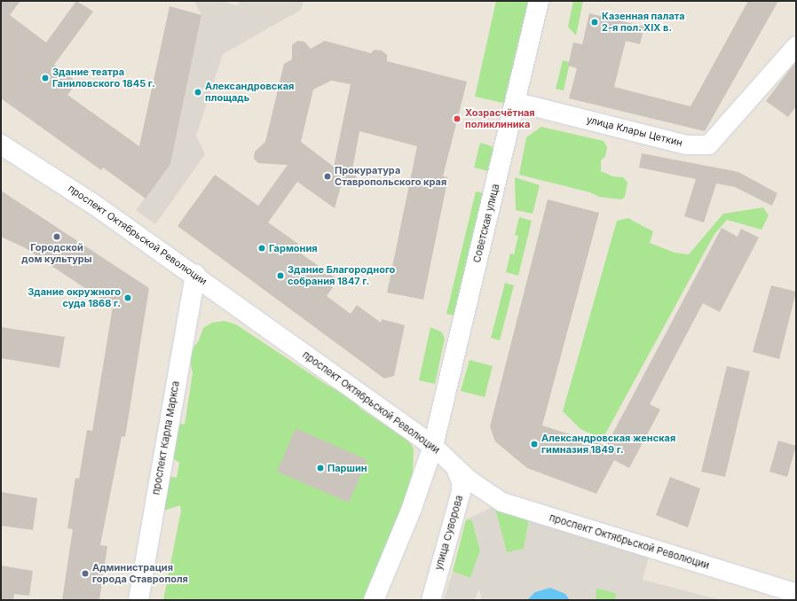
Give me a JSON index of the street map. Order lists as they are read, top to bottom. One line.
{"streets":{"main road":["Советская улица","проспект Октябрьской Революции","проспект Карла Маркса"],"street":["улица Клары Цеткин","улица Суворова"]},"crossings":[["улица Клары Цеткин","Советская улица"],["Советская улица","проспект Октябрьской Революции"],["проспект Октябрьской Революции","проспект Карла Маркса"],["проспект Октябрьской Революции","улица Суворова"]],"places":["Казенная палата 2-я пол. XIX в.","Здание театра Ганиловского 1845 г.","Александровская площадь","Хозрасчётная поликлиника","Прокуратура Ставропольского края","Городской дом культуры","Гармония","Здание Благородного собрания 1847 г.","Здание окружного суда 1868 г.","Александровская женская гимназия 1849 г.","Паршин","Администрация города Ставрополя"]}
